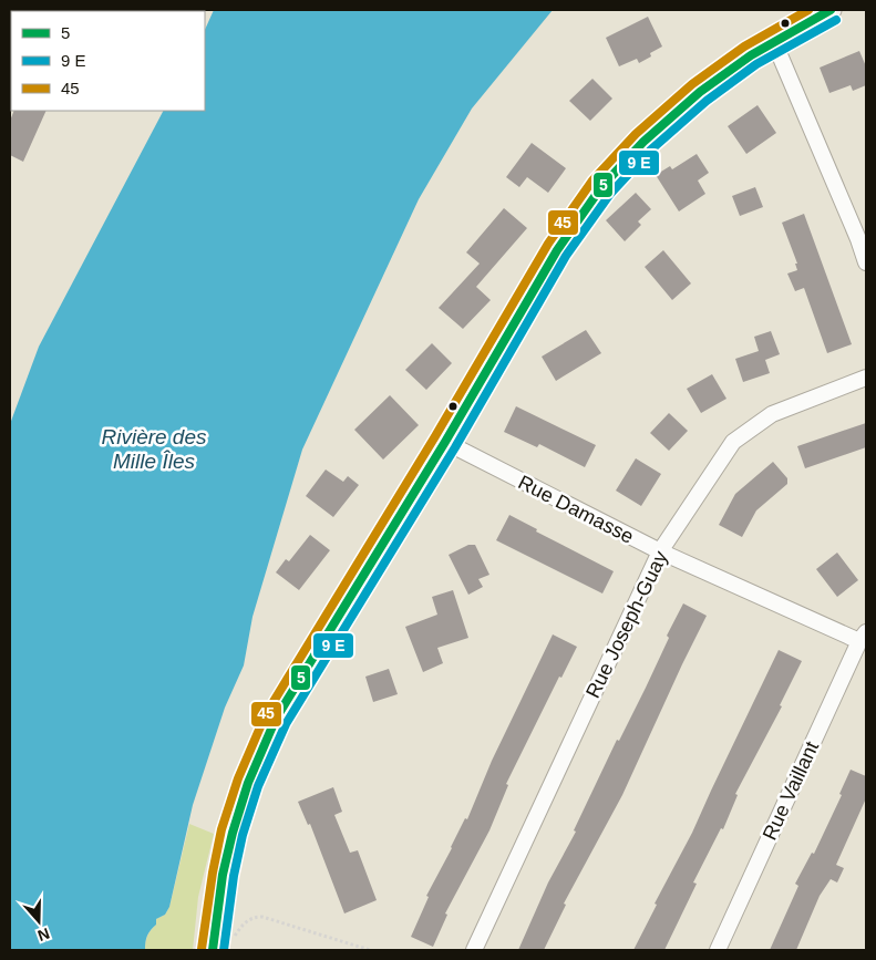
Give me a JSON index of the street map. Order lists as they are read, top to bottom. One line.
{"streets":{"street":["Rue Damasse","Rue Joseph-Guay","Rue Vaillant"]},"crossings":[["Rue Damasse","Rue Joseph-Guay"],["Rue Damasse","Rue Vaillant"]],"water":["Rivière des Mille Îles"],"lines":["transit line 5","transit line 45"],"legend":["5","9 E","45"],"north":"bottom"}
